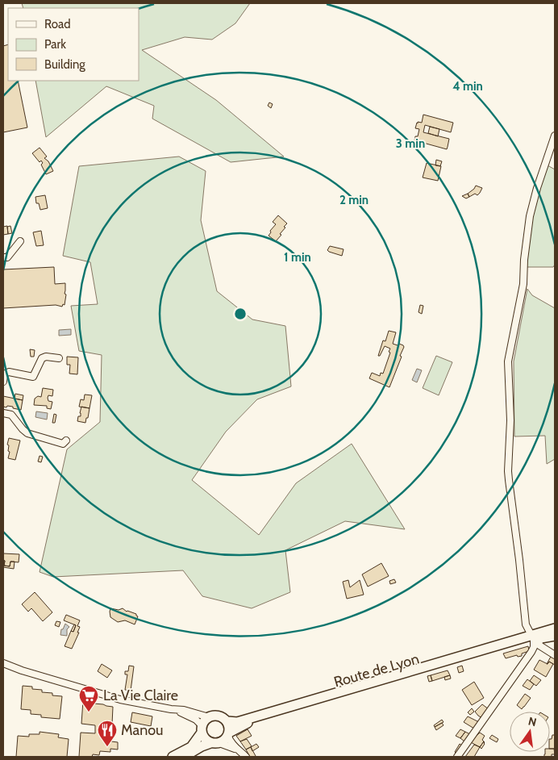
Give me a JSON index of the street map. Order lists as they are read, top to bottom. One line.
{"streets":{"main road":["Route de Lyon"]},"places":{"supermarket":["La Vie Claire"],"restaurant":["Manou"]},"legend":["Road","Park","Building"],"north":"top","rings":["4 min","3 min","2 min","1 min"]}
